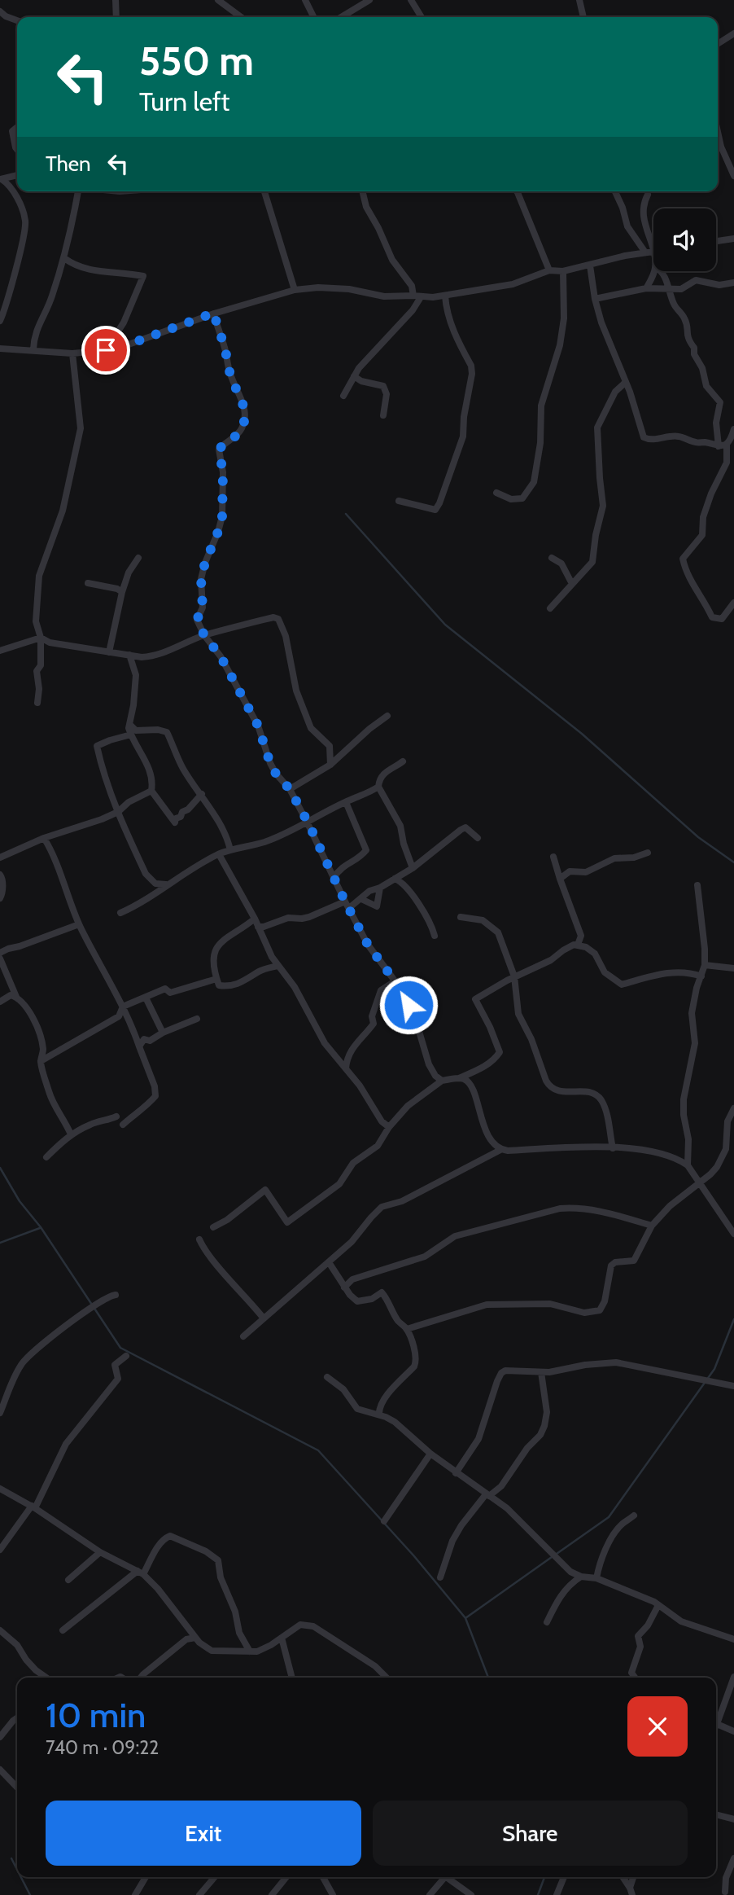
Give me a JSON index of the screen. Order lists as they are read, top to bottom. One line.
{"page":{"turn":["550 m","Turn left"],"then":"Then","heading":["10 min","740 m · 09:22"],"buttons":["Exit","Share"]}}
